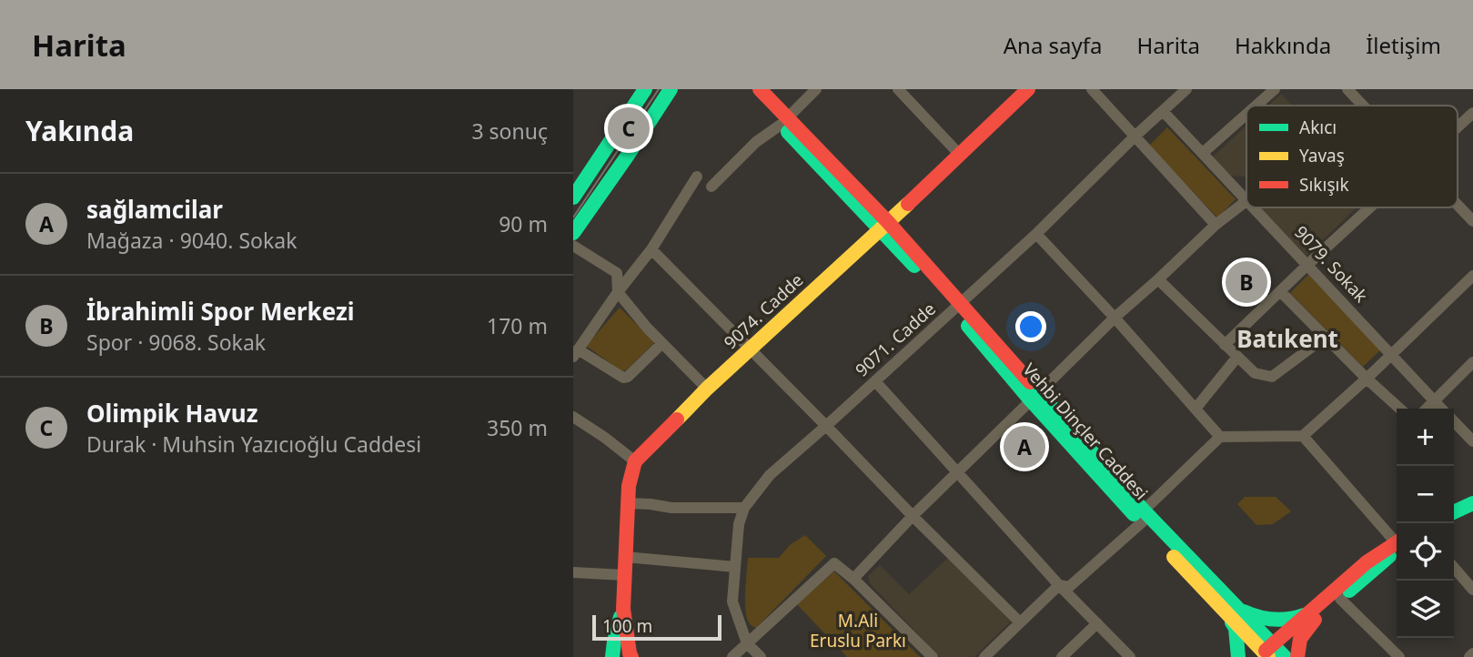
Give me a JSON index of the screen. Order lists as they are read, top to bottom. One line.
{"streets":{"street":["9079. Sokak","9074. Cadde","9071. Cadde","Vehbi Dinçler Caddesi"]},"crossings":[["9079. Sokak","9071. Cadde"],["9074. Cadde","Vehbi Dinçler Caddesi"],["9071. Cadde","Vehbi Dinçler Caddesi"]],"districts":["Batıkent"],"parks":["M.Ali Eruslu Parkı"],"legend":["Akıcı","Yavaş","Sıkışık"],"scale_bar":"100 m","page":{"header":"Harita","nav":["Ana sayfa","Harita","Hakkında","İletişim"],"heading":["Yakında","3 sonuç"],"pins":["C","B","A"],"list":[{"mark":"A","name":"sağlamcilar","note":"Mağaza · 9040. Sokak","value":"90 m"},{"mark":"B","name":"İbrahimli Spor Merkezi","note":"Spor · 9068. Sokak","value":"170 m"},{"mark":"C","name":"Olimpik Havuz","note":"Durak · Muhsin Yazıcıoğlu Caddesi","value":"350 m"}],"map_buttons":["+","−"],"scale":"100 m"}}
